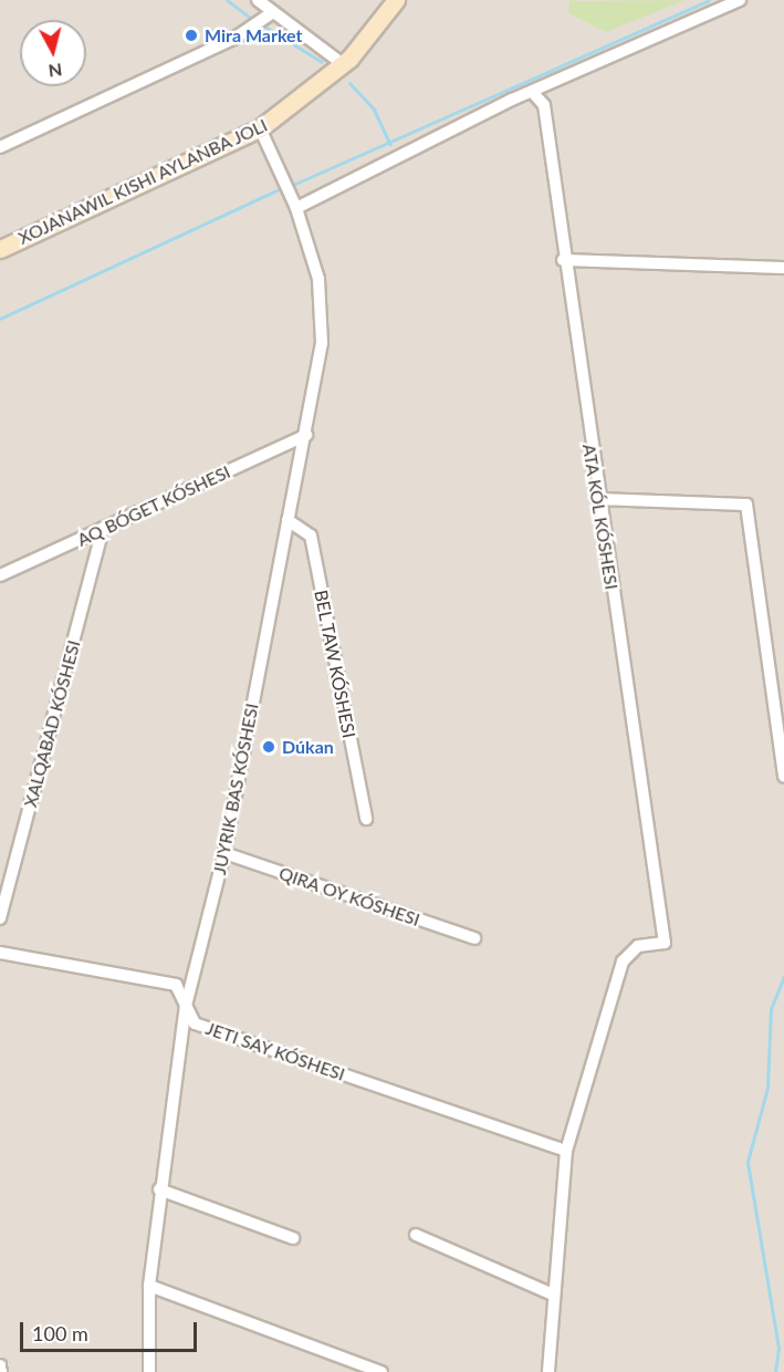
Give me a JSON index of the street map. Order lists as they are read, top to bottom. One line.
{"streets":{"street":["AQ BÓGET KÓSHESI","ATA KÓL KÓSHESI","BEL TAW KÓSHESI","XALQABAD KÓSHESI","JUYRIK BAS KÓSHESI","JETI SAY KÓSHESI"]},"crossings":[["AQ BÓGET KÓSHESI","XALQABAD KÓSHESI"],["AQ BÓGET KÓSHESI","JUYRIK BAS KÓSHESI"],["ATA KÓL KÓSHESI","JETI SAY KÓSHESI"],["BEL TAW KÓSHESI","JUYRIK BAS KÓSHESI"],["JUYRIK BAS KÓSHESI","JETI SAY KÓSHESI"]],"places":["Mira Market","Dúkan"],"scale_bar":"100 m","north":"bottom"}
